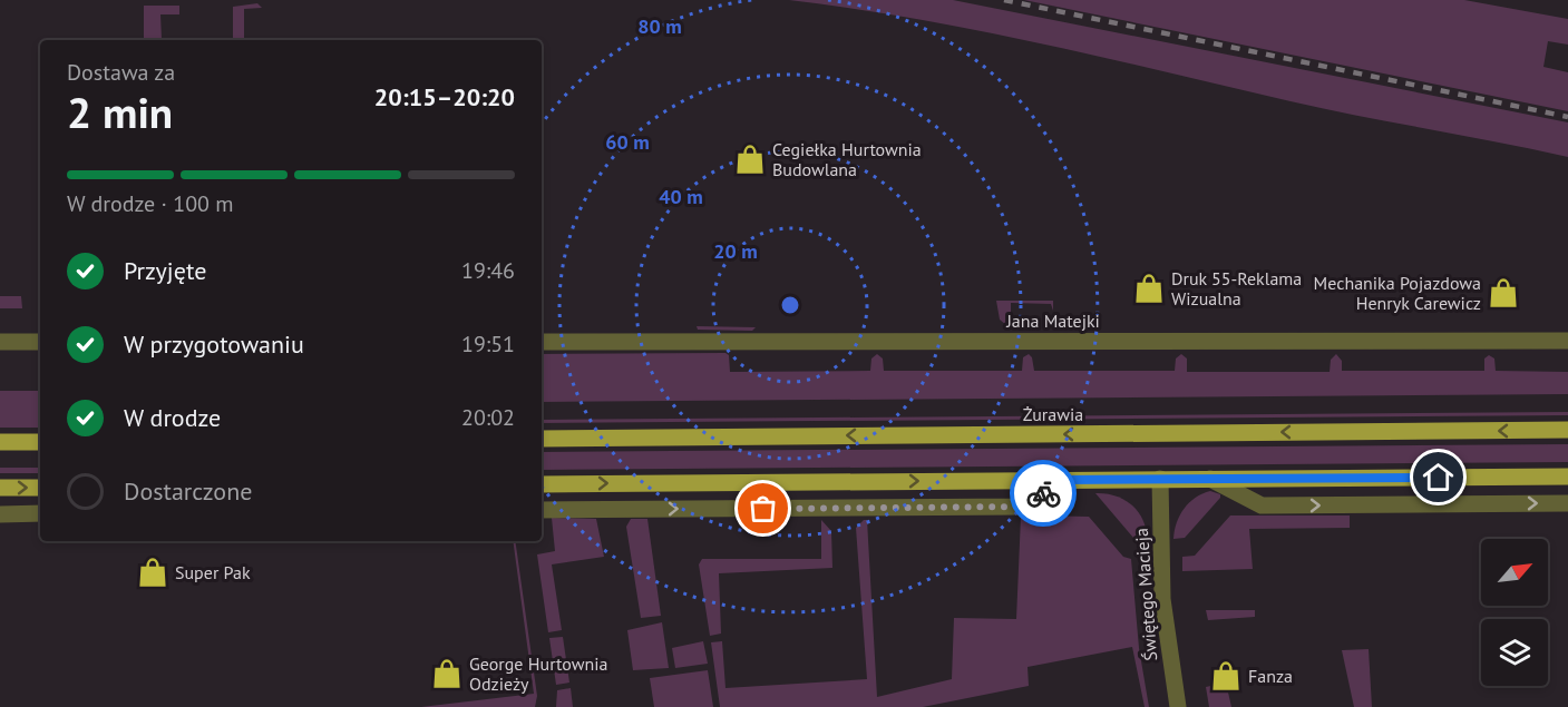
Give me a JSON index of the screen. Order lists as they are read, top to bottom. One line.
{"streets":{"main road":["Żurawia"],"street":["Jana Matejki","Świętego Macieja"]},"places":{"shop":["Cegiełka Hurtownia Budowlana","Druk 55-Reklama Wizualna","Mechanika Pojazdowa Henryk Carewicz","Super Pak","George Hurtownia Odzieży","Fanza"]},"north":"top right","page":{"heading":["2 min","Dostawa za","20:15–20:20"],"bar":"W drodze · 100 m","list":[["Przyjęte","19:46"],["W przygotowaniu","19:51"],["W drodze","20:02"],"Dostarczone"]},"rings":["80 m","60 m","40 m","20 m"]}
